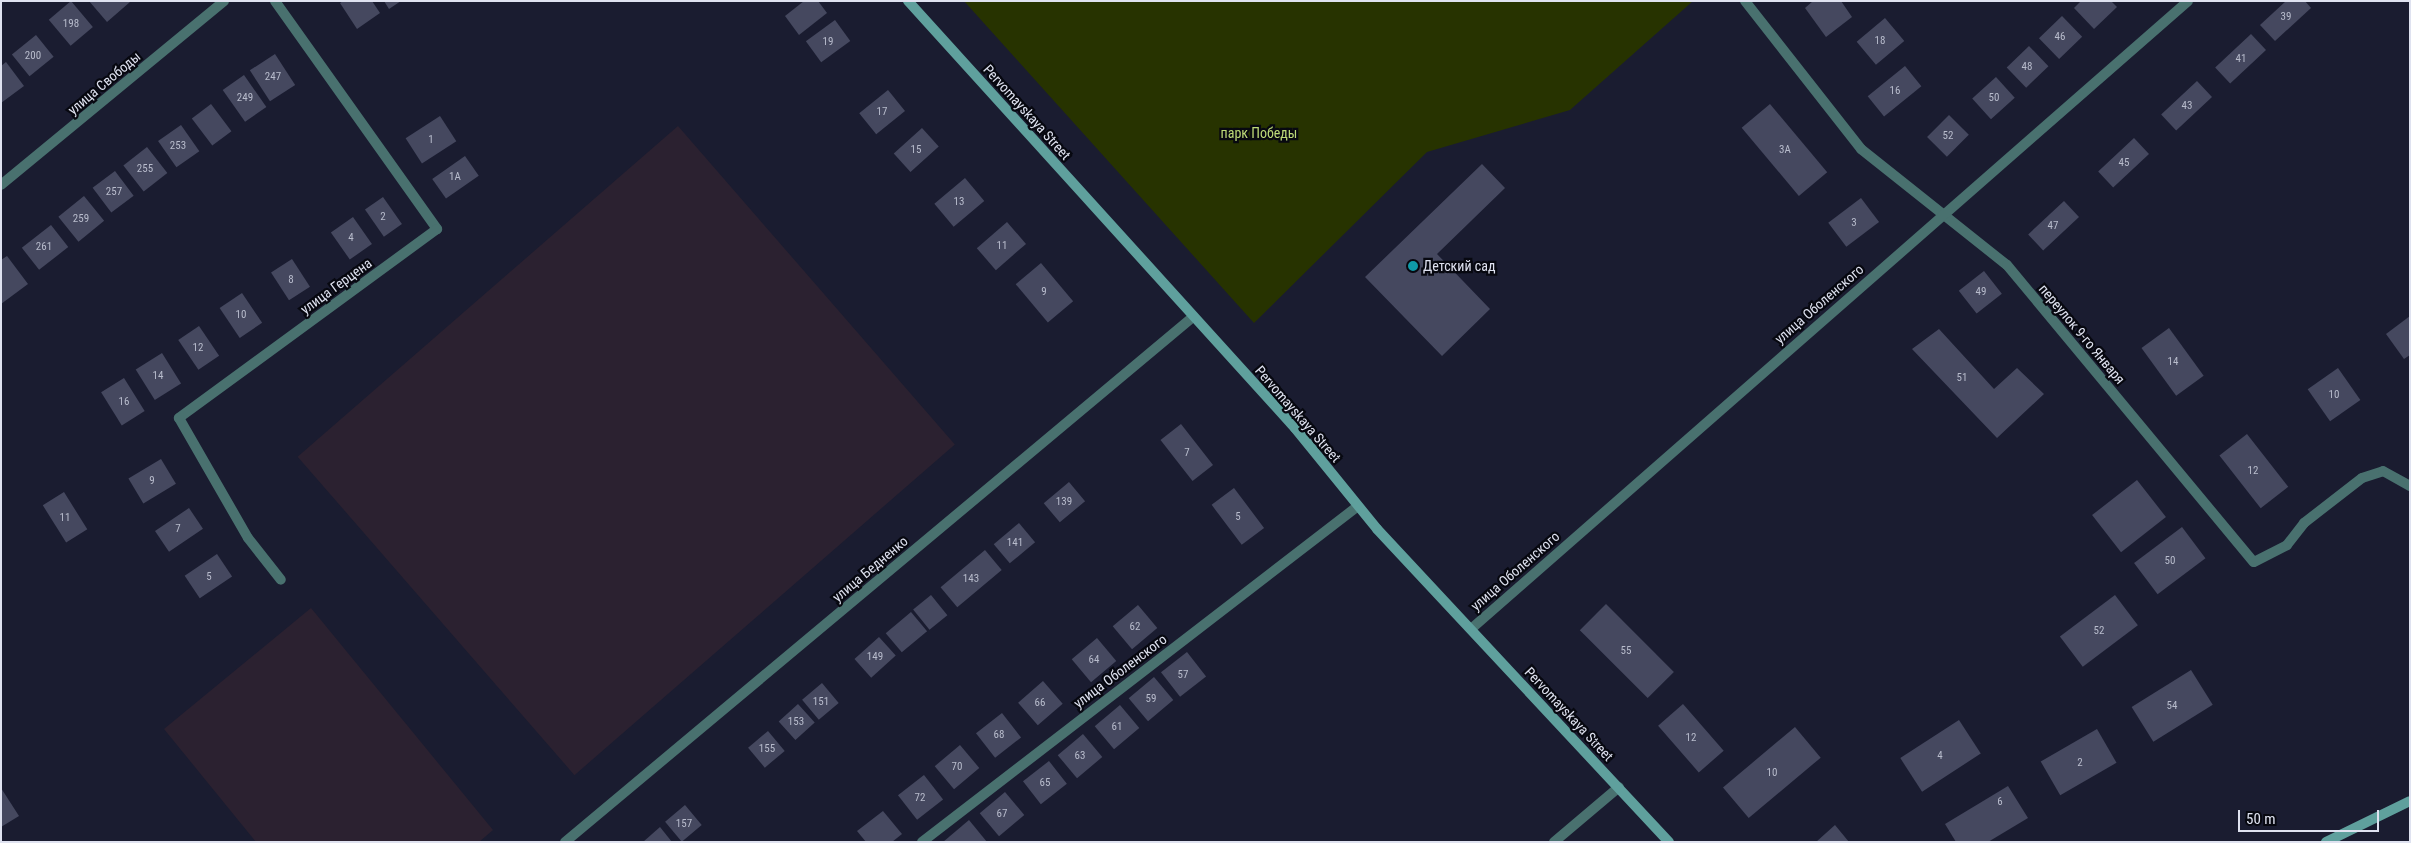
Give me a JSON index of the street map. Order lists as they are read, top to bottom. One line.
{"streets":{"main road":["Pervomayskaya Street"],"street":["улица Свободы","улица Герцена","улица Оболенского","переулок 9-го Января","улица Бедненко"]},"crossings":[["Pervomayskaya Street","улица Оболенского"],["Pervomayskaya Street","улица Бедненко"],["улица Оболенского","переулок 9-го Января"]],"parks":["парк Победы"],"places":["Детский сад"],"house_numbers":["39","198","46","18","19","200","41","48","247","16","249","50","43","17","52","1","253","15","3А","45","255","1А","257","13","2","259","3","47","4","11","261","8","9","49","10","12","14","14","51","10","16","7","12","9","139","5","11","7","141","50","5","143","62","52","55","149","64","57","59","151","66","54","153","61","68","12","155","63","4","2","70","10","65","72","6","67","157"],"scale_bar":"50 m"}
